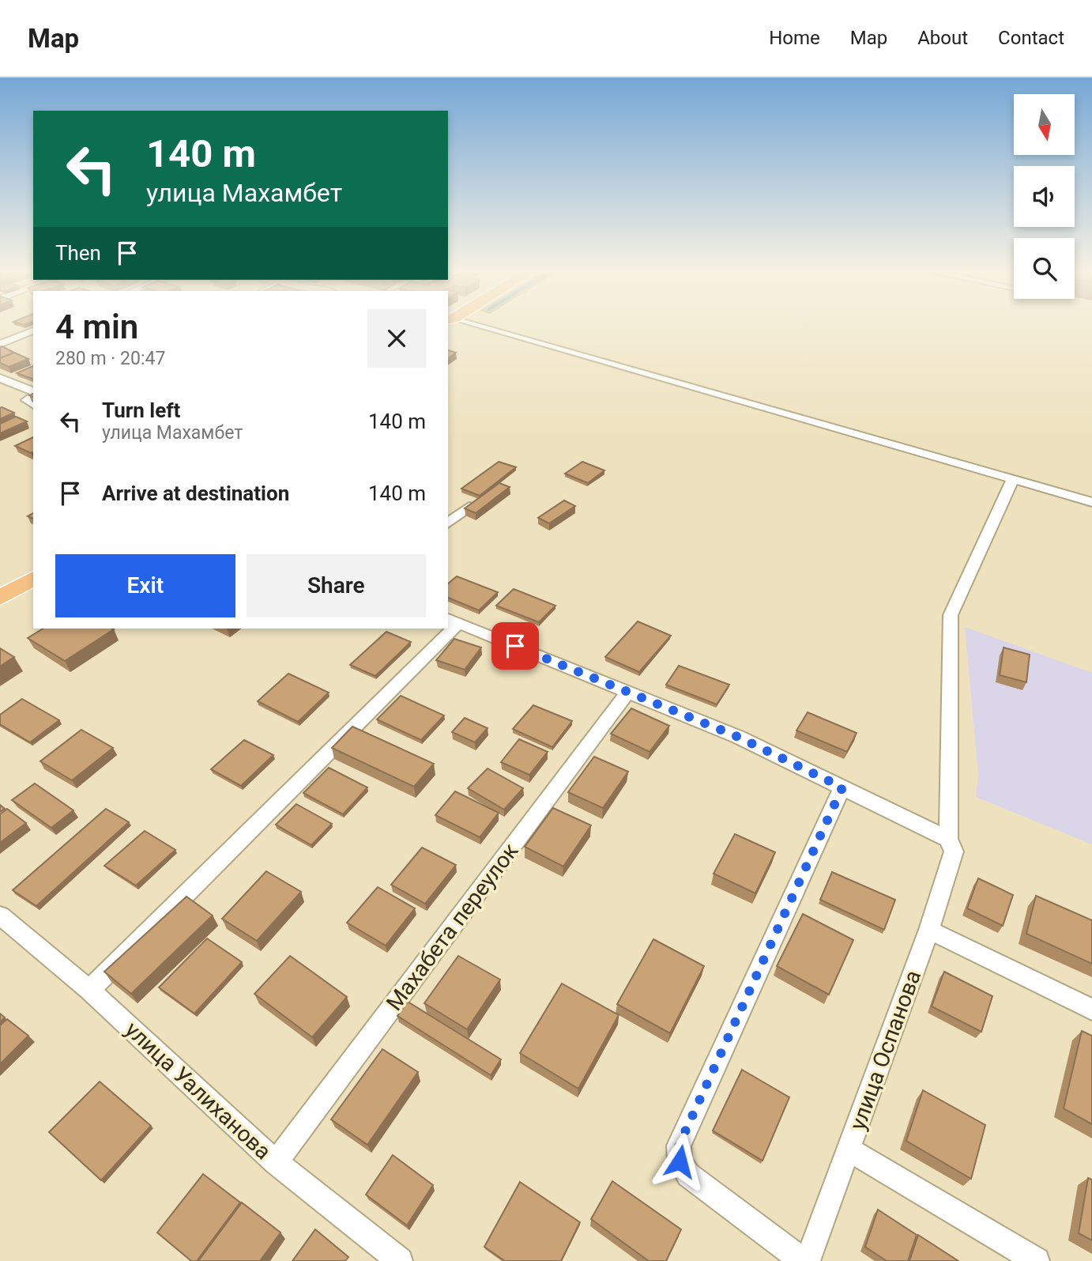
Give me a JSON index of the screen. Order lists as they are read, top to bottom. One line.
{"streets":{"street":["Махабета переулок","улица Оспанова","улица Уалиханова"]},"crossings":[["Махабета переулок","улица Уалиханова"]],"north":"bottom","page":{"header":"Map","nav":["Home","Map","About","Contact"],"turn":["140 m","улица Махамбет"],"then":"Then","heading":["4 min","280 m · 20:47"],"list":[{"name":"Turn left","note":"улица Махамбет","value":"140 m"},{"name":"Arrive at destination","value":"140 m"}],"buttons":["Exit","Share"]}}
